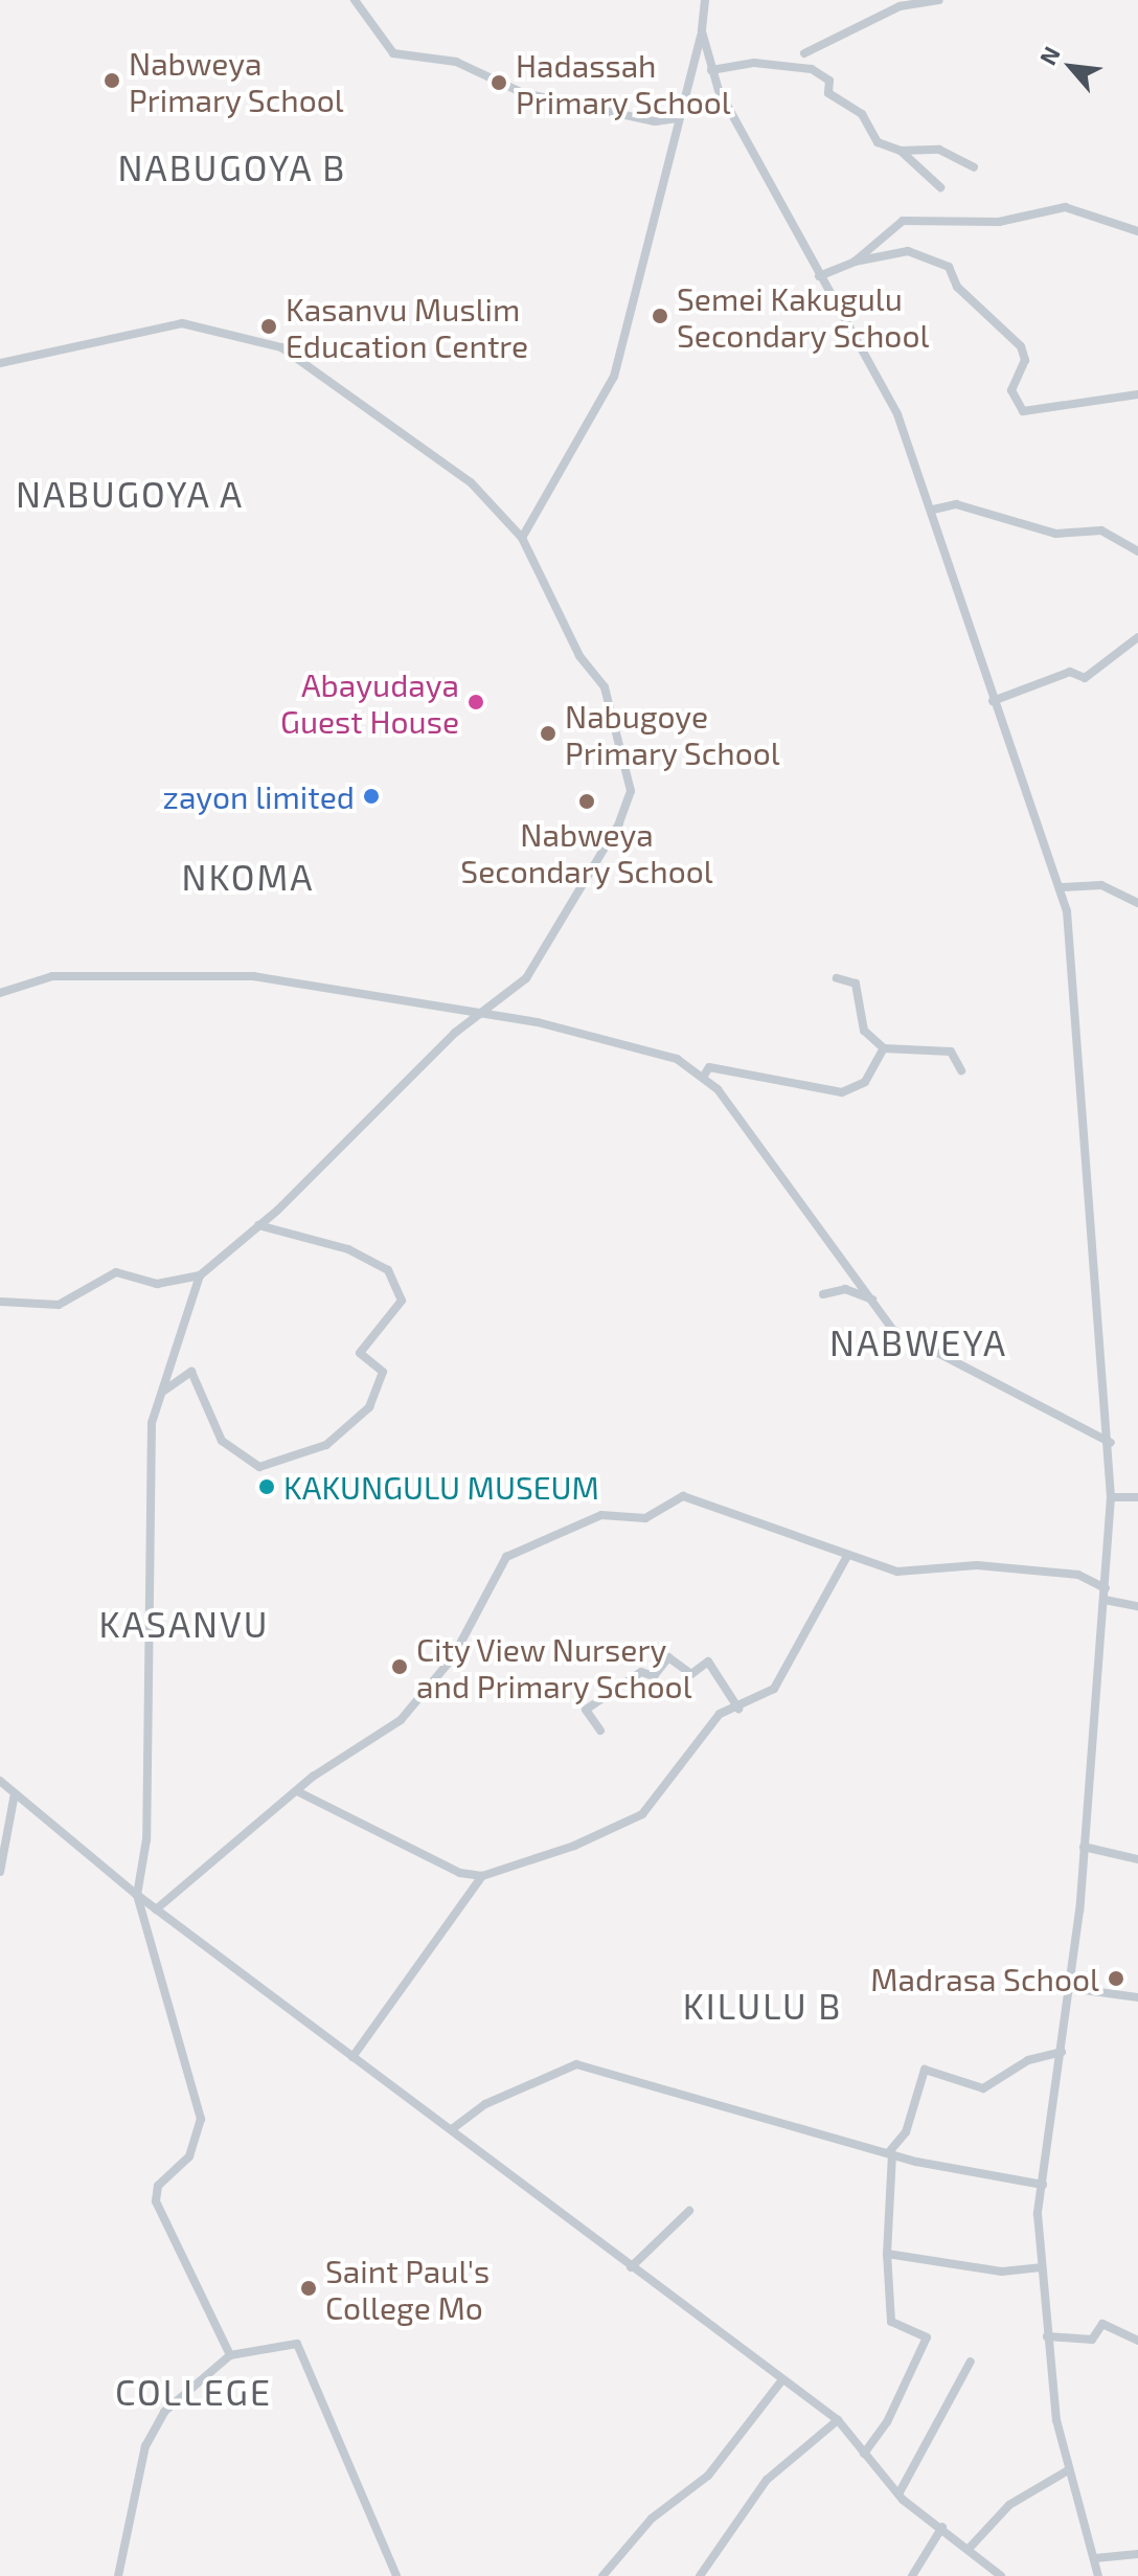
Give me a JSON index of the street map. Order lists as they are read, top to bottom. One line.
{"districts":["NABUGOYA B","NABUGOYA A","NKOMA","NABWEYA","KASANVU","KILULU B","COLLEGE"],"places":["Nabweya Primary School","Hadassah Primary School","Semei Kakugulu Secondary School","Kasanvu Muslim Education Centre","Abayudaya Guest House","Nabugoye Primary School","zayon limited","Nabweya Secondary School","KAKUNGULU MUSEUM","City View Nursery and Primary School","Madrasa School","Saint Paul's College Mo"],"north":"top left"}
